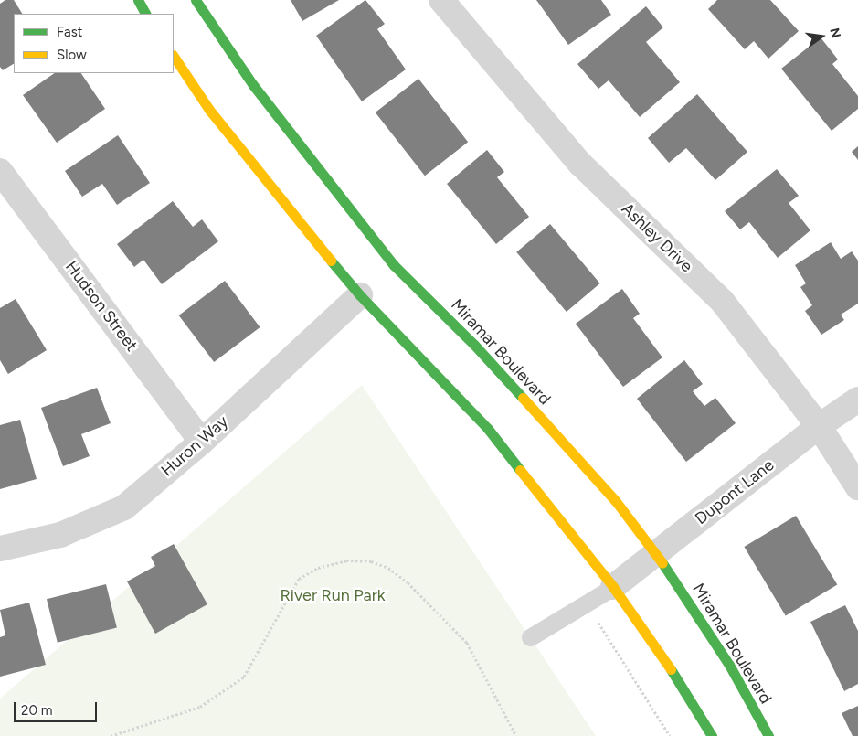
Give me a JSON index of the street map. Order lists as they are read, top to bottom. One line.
{"streets":{"street":["Ashley Drive","Hudson Street","Miramar Boulevard","Huron Way","Dupont Lane"]},"crossings":[["Ashley Drive","Dupont Lane"],["Hudson Street","Huron Way"],["Miramar Boulevard","Dupont Lane"]],"parks":["River Run Park"],"legend":["Fast","Slow"],"scale_bar":"20 m","north":"right"}
